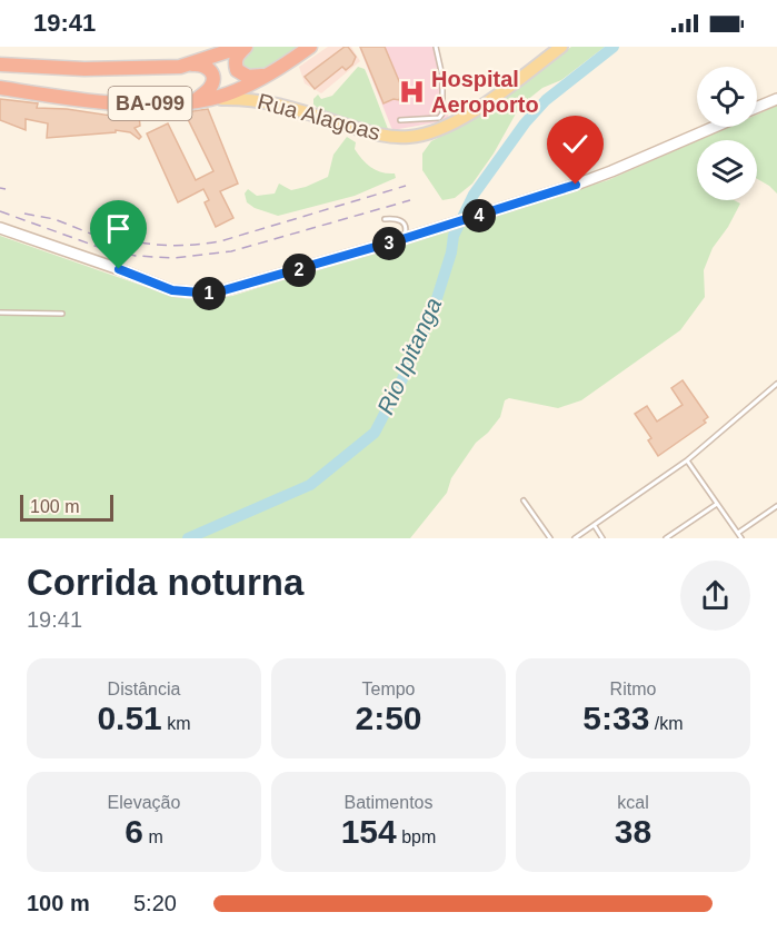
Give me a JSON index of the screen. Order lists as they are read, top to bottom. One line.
{"streets":{"highway":["BA-099"],"main road":["Rua Alagoas"]},"crossings":[["BA-099","Rua Alagoas"]],"water":["Rio Ipitanga"],"places":{"hospital":["Hospital Aeroporto"]},"scale_bar":"100 m","page":{"status":"19:41","pins":["4","3","2","1"],"scale":"100 m","heading":["Corrida noturna","19:41"],"stats":[["Distância","0.51 km"],["Tempo","2:50"],["Ritmo","5:33 /km"],["Elevação","6 m"],["Batimentos","154 bpm"],["kcal","38"]],"list":[{"name":"100 m","note":"5:20"}]}}
